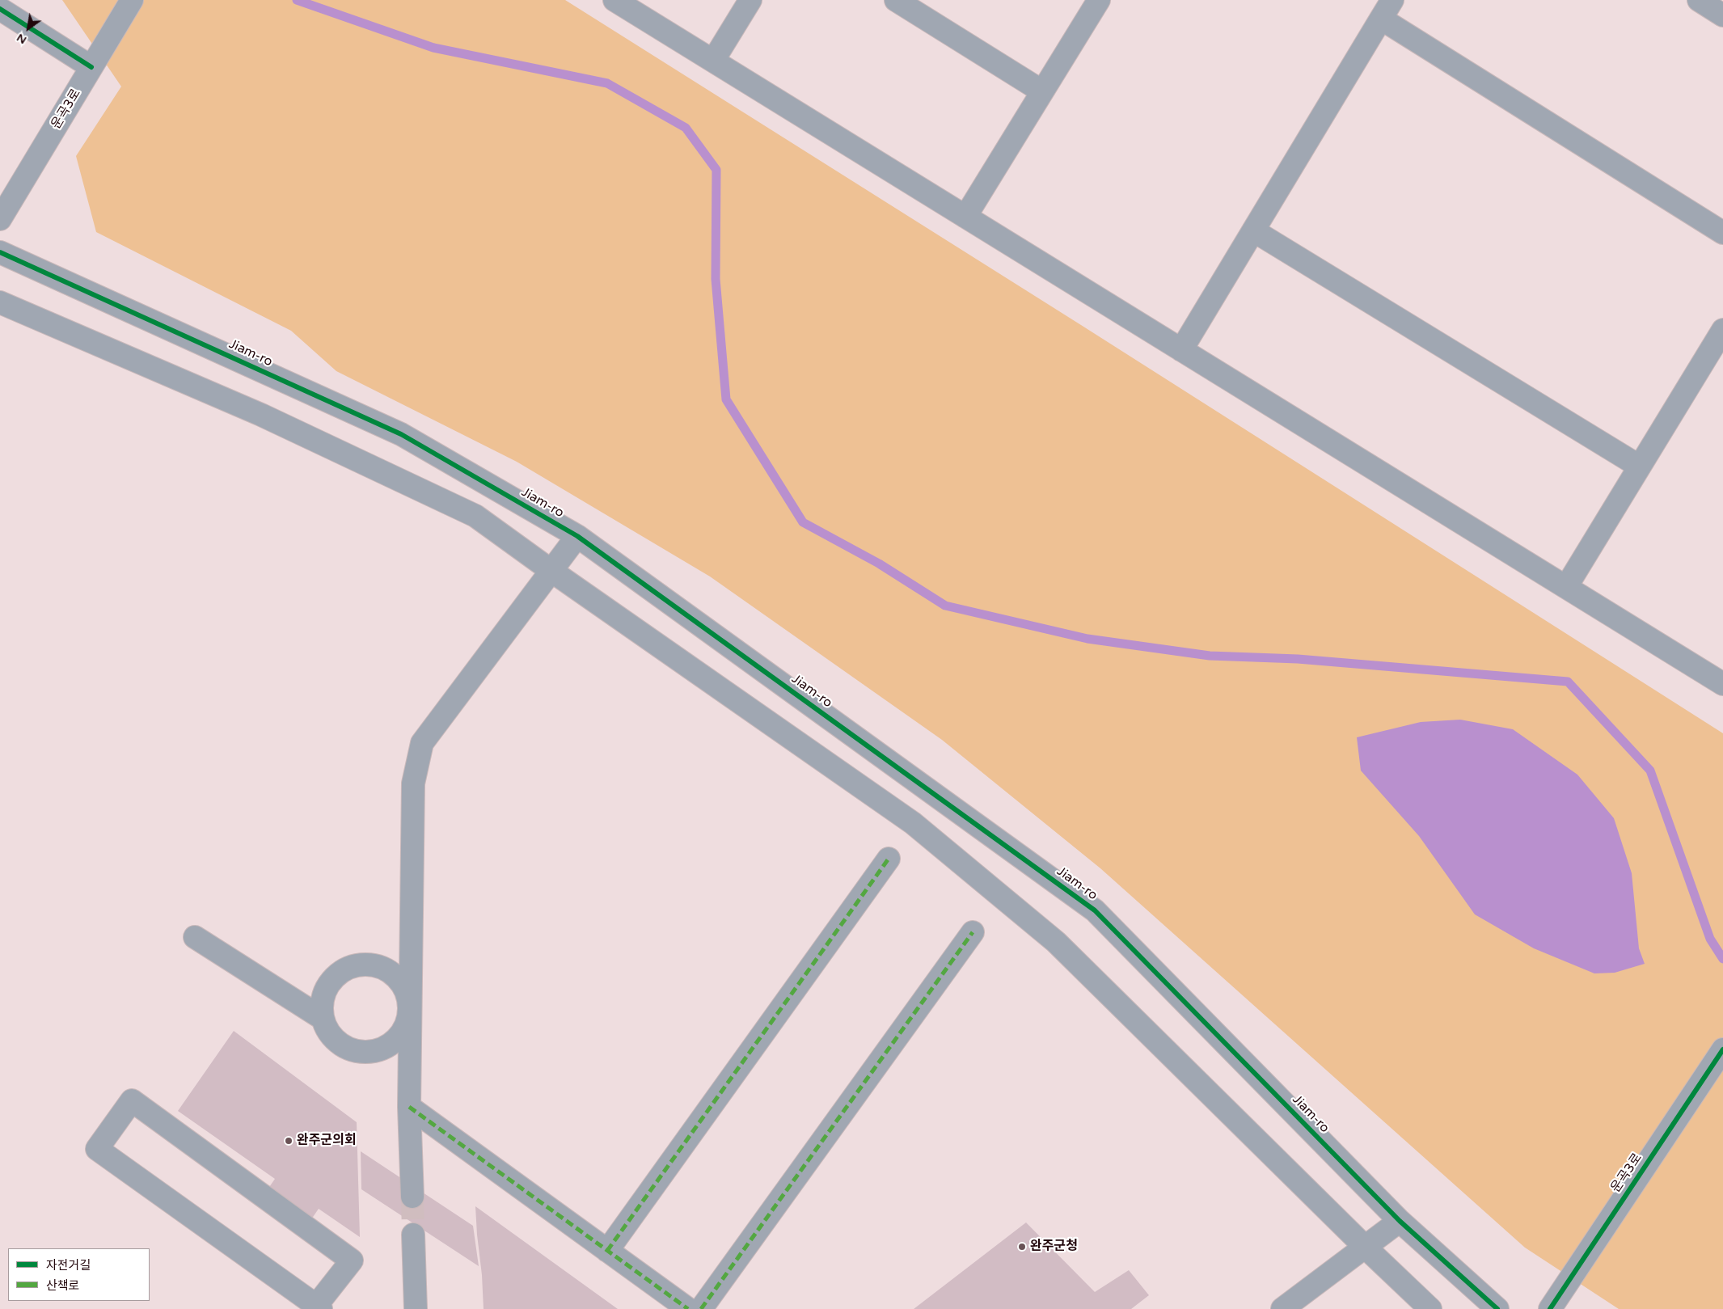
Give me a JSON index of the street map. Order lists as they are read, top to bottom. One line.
{"streets":{"street":["운곡3로","Jiam-ro"]},"places":["완주군의회","완주군청"],"legend":["자전거길","산책로"],"north":"bottom left"}
